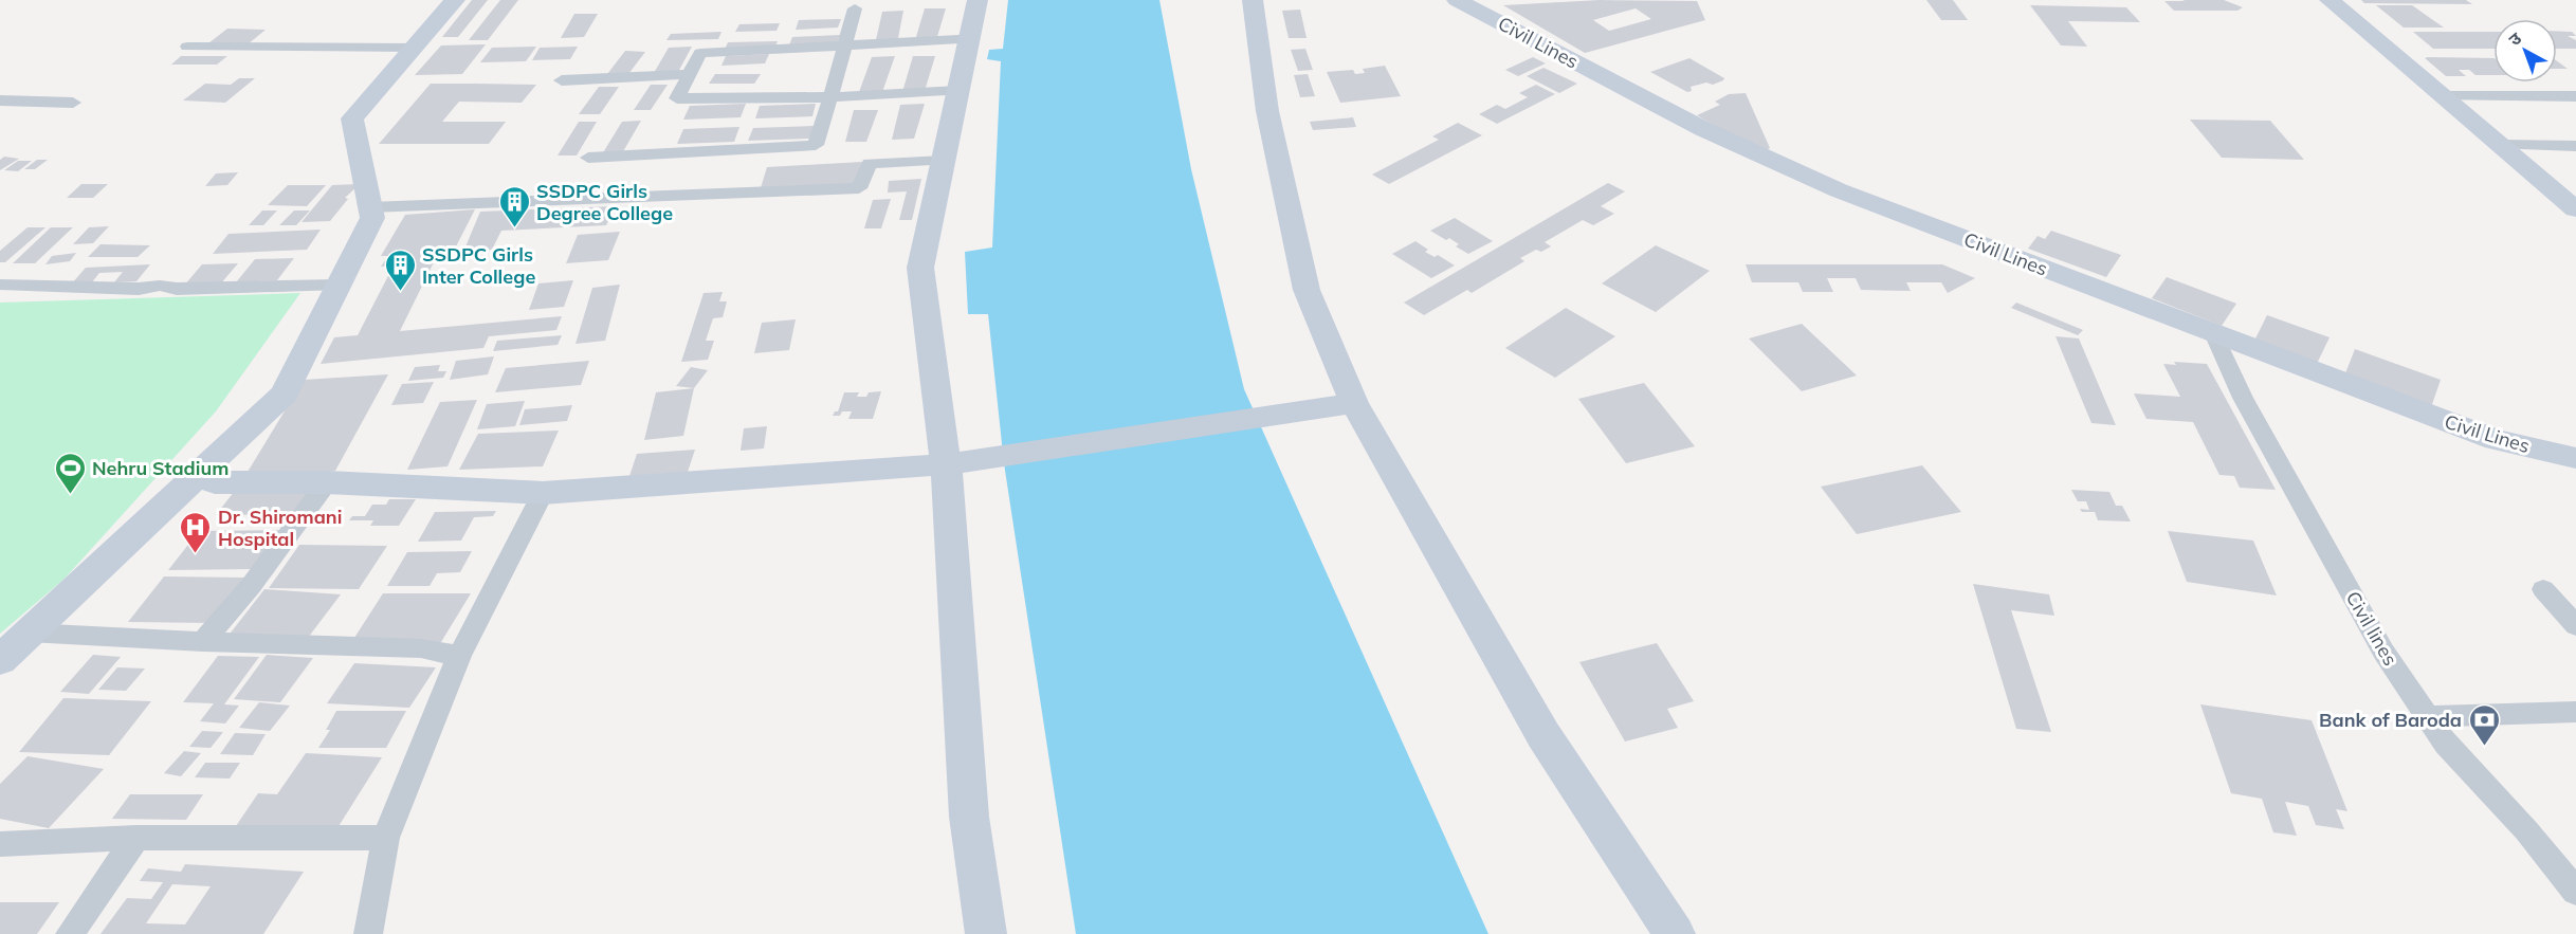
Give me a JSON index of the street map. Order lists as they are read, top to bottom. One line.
{"streets":{"street":["Civil Lines","Civil lines"]},"crossings":[["Civil Lines","Civil lines"]],"places":{"building":["SSDPC Girls Degree College","SSDPC Girls Inter College"],"sports":["Nehru Stadium"],"hospital":["Dr. Shiromani Hospital"],"bank":["Bank of Baroda"]},"north":"top left"}
